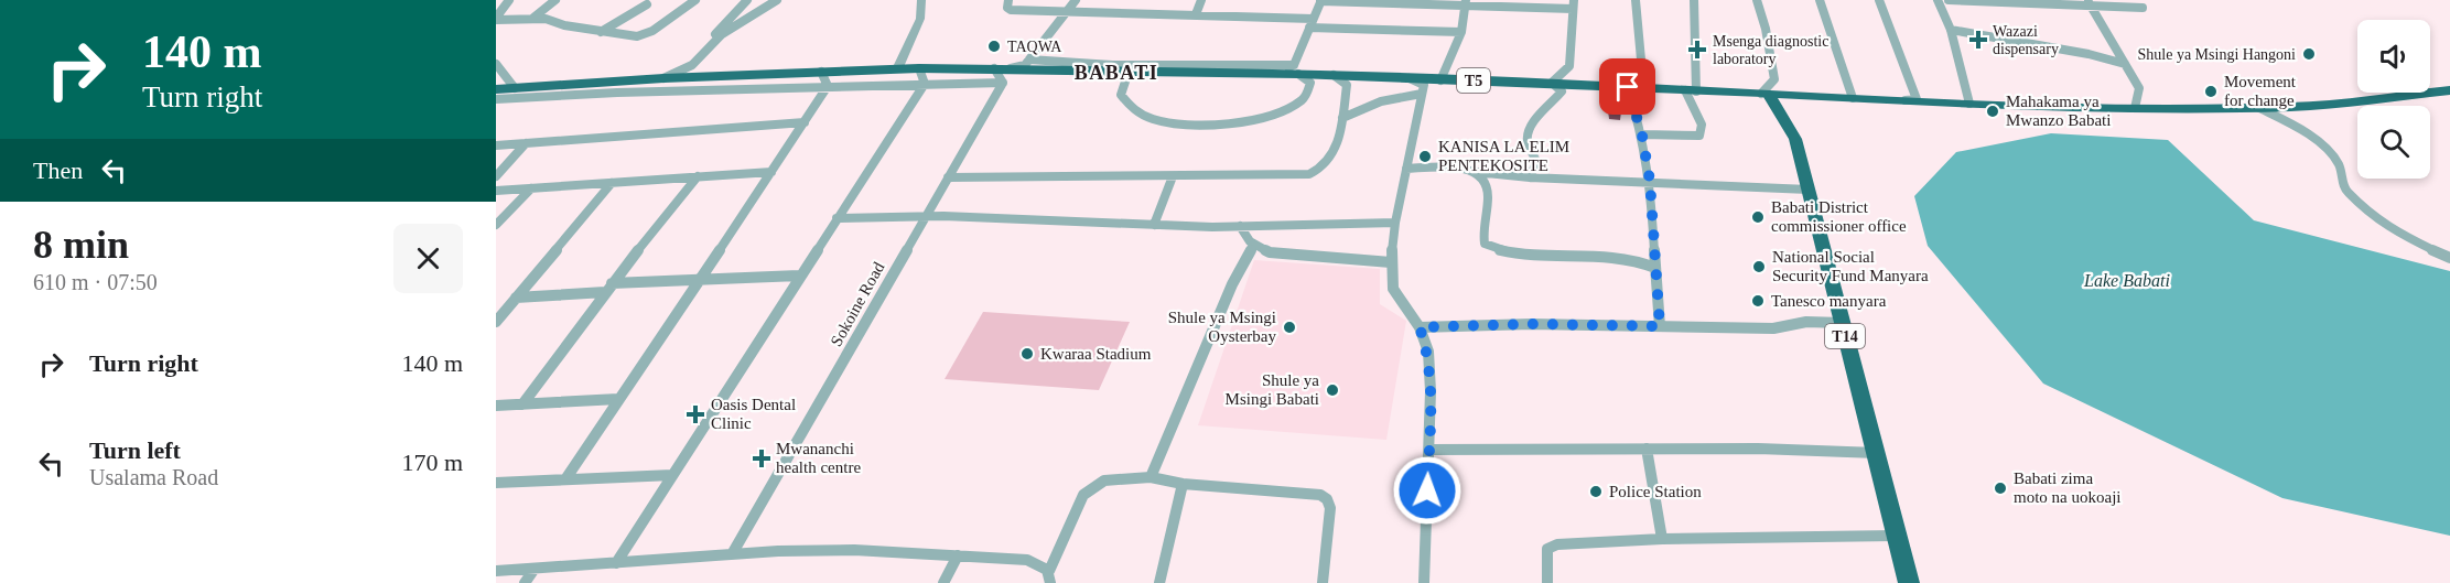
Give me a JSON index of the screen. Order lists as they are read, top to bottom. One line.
{"streets":{"highway":["T5","T14"],"street":["Sokoine Road"]},"crossings":[["T5","Sokoine Road"],["T5","T14"]],"districts":["BABATI"],"water":["Lake Babati"],"places":{"health":["Wazazi dispensary","Msenga diagnostic laboratory","Oasis Dental Clinic","Mwananchi health centre"],"other":["TAQWA","Shule ya Msingi Hangoni","Movement for change","Mahakama ya Mwanzo Babati","KANISA LA ELIM PENTEKOSITE","Babati District commissioner office","National Social Security Fund Manyara","Tanesco manyara","Shule ya Msingi Oysterbay","Kwaraa Stadium","Shule ya Msingi Babati","Babati zima moto na uokoaji","Police Station"]},"page":{"turn":["140 m","Turn right"],"then":"Then","heading":["8 min","610 m · 07:50"],"list":[{"name":"Turn right","value":"140 m"},{"name":"Turn left","note":"Usalama Road","value":"170 m"}]}}
